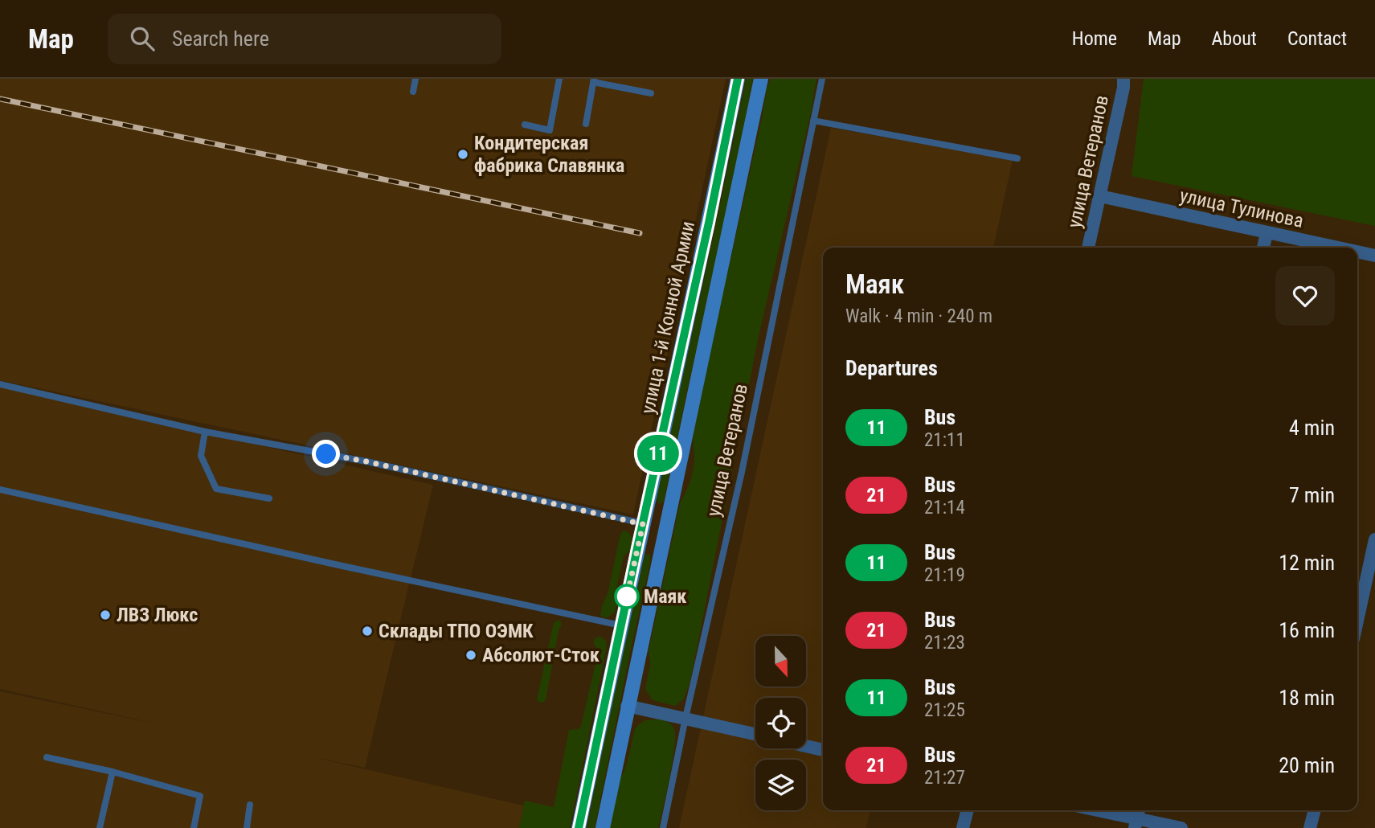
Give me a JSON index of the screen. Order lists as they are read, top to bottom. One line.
{"streets":{"main road":["улица 1-й Конной Армии"],"street":["улица Ветеранов","улица Тулинова"]},"crossings":[["улица Ветеранов","улица Тулинова"]],"places":["Кондитерская фабрика Славянка","Маяк","ЛВЗ Люкс","Склады ТПО ОЭМК","Абсолют-Сток"],"lines":["bus line 11"],"north":"bottom","page":{"header":"Map","search":"Search here","nav":["Home","Map","About","Contact"],"on_map":"11","heading":[["Маяк","Walk · 4 min · 240 m"],"Departures"],"list":[{"mark":"11","name":"Bus","note":"21:11","value":"4 min"},{"mark":"21","name":"Bus","note":"21:14","value":"7 min"},{"mark":"11","name":"Bus","note":"21:19","value":"12 min"},{"mark":"21","name":"Bus","note":"21:23","value":"16 min"},{"mark":"11","name":"Bus","note":"21:25","value":"18 min"},{"mark":"21","name":"Bus","note":"21:27","value":"20 min"}]}}
